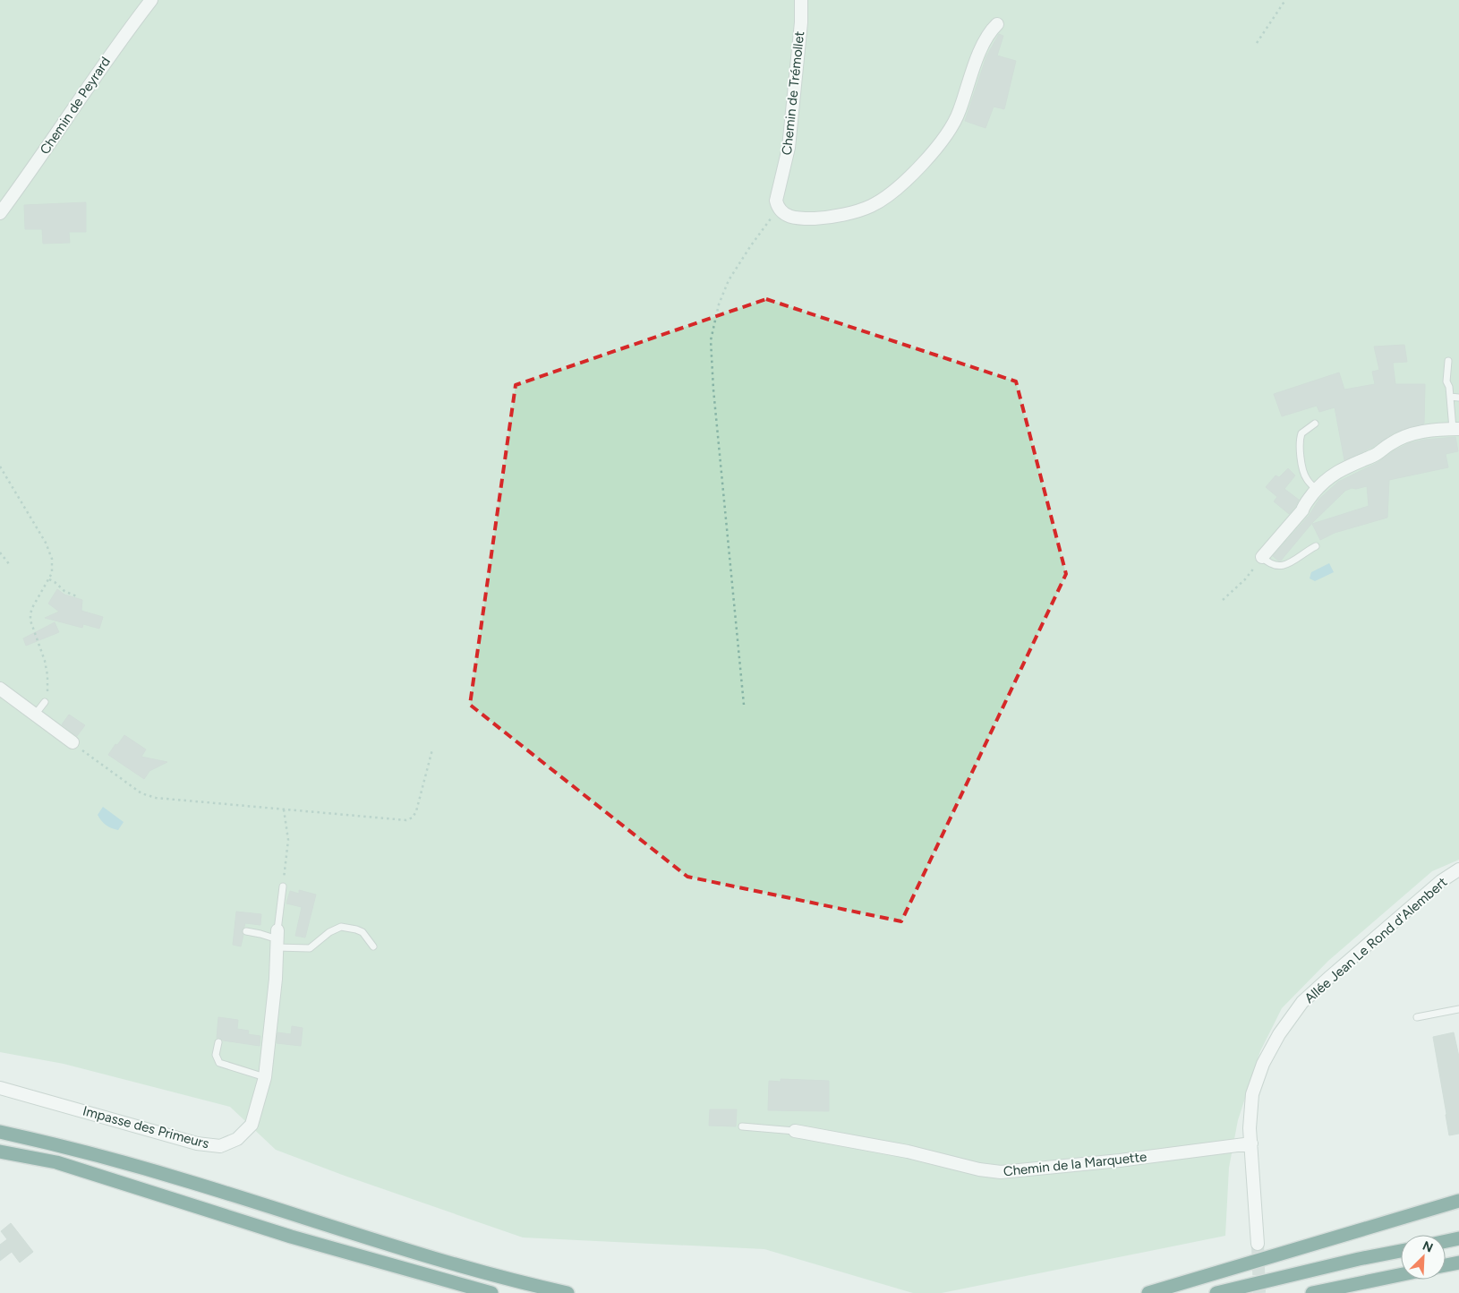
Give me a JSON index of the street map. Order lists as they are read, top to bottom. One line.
{"streets":{"street":["Chemin de Trémollet","Chemin de Peyrard","Allée Jean Le Rond d'Alembert","Impasse des Primeurs","Chemin de la Marquette"]},"crossings":[["Allée Jean Le Rond d'Alembert","Chemin de la Marquette"]],"north":"top right"}
